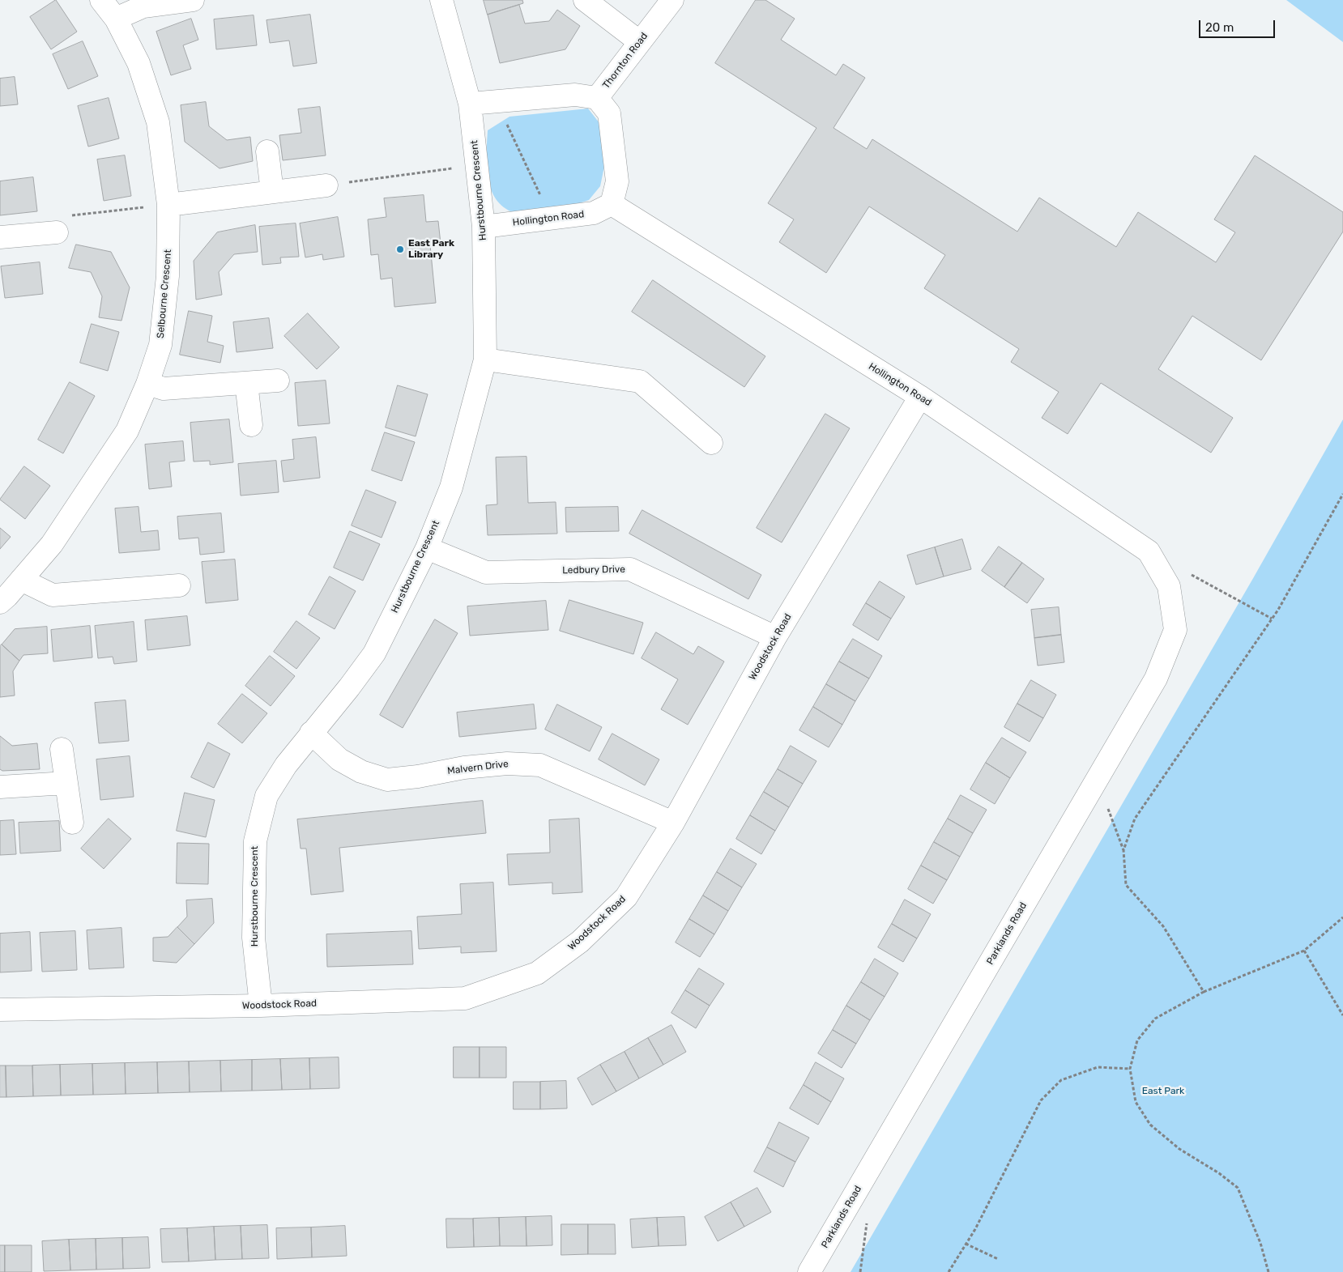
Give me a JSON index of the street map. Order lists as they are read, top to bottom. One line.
{"streets":{"street":["Thornton Road","Hurstbourne Crescent","Hollington Road","Selbourne Crescent","Ledbury Drive","Woodstock Road","Malvern Drive","Parklands Road"]},"crossings":[["Thornton Road","Hurstbourne Crescent"],["Hurstbourne Crescent","Hollington Road"],["Hurstbourne Crescent","Ledbury Drive"],["Hurstbourne Crescent","Woodstock Road"],["Hurstbourne Crescent","Malvern Drive"],["Hollington Road","Woodstock Road"],["Hollington Road","Parklands Road"],["Ledbury Drive","Woodstock Road"],["Woodstock Road","Malvern Drive"]],"parks":["East Park"],"places":["East Park Library"],"scale_bar":"20 m"}
